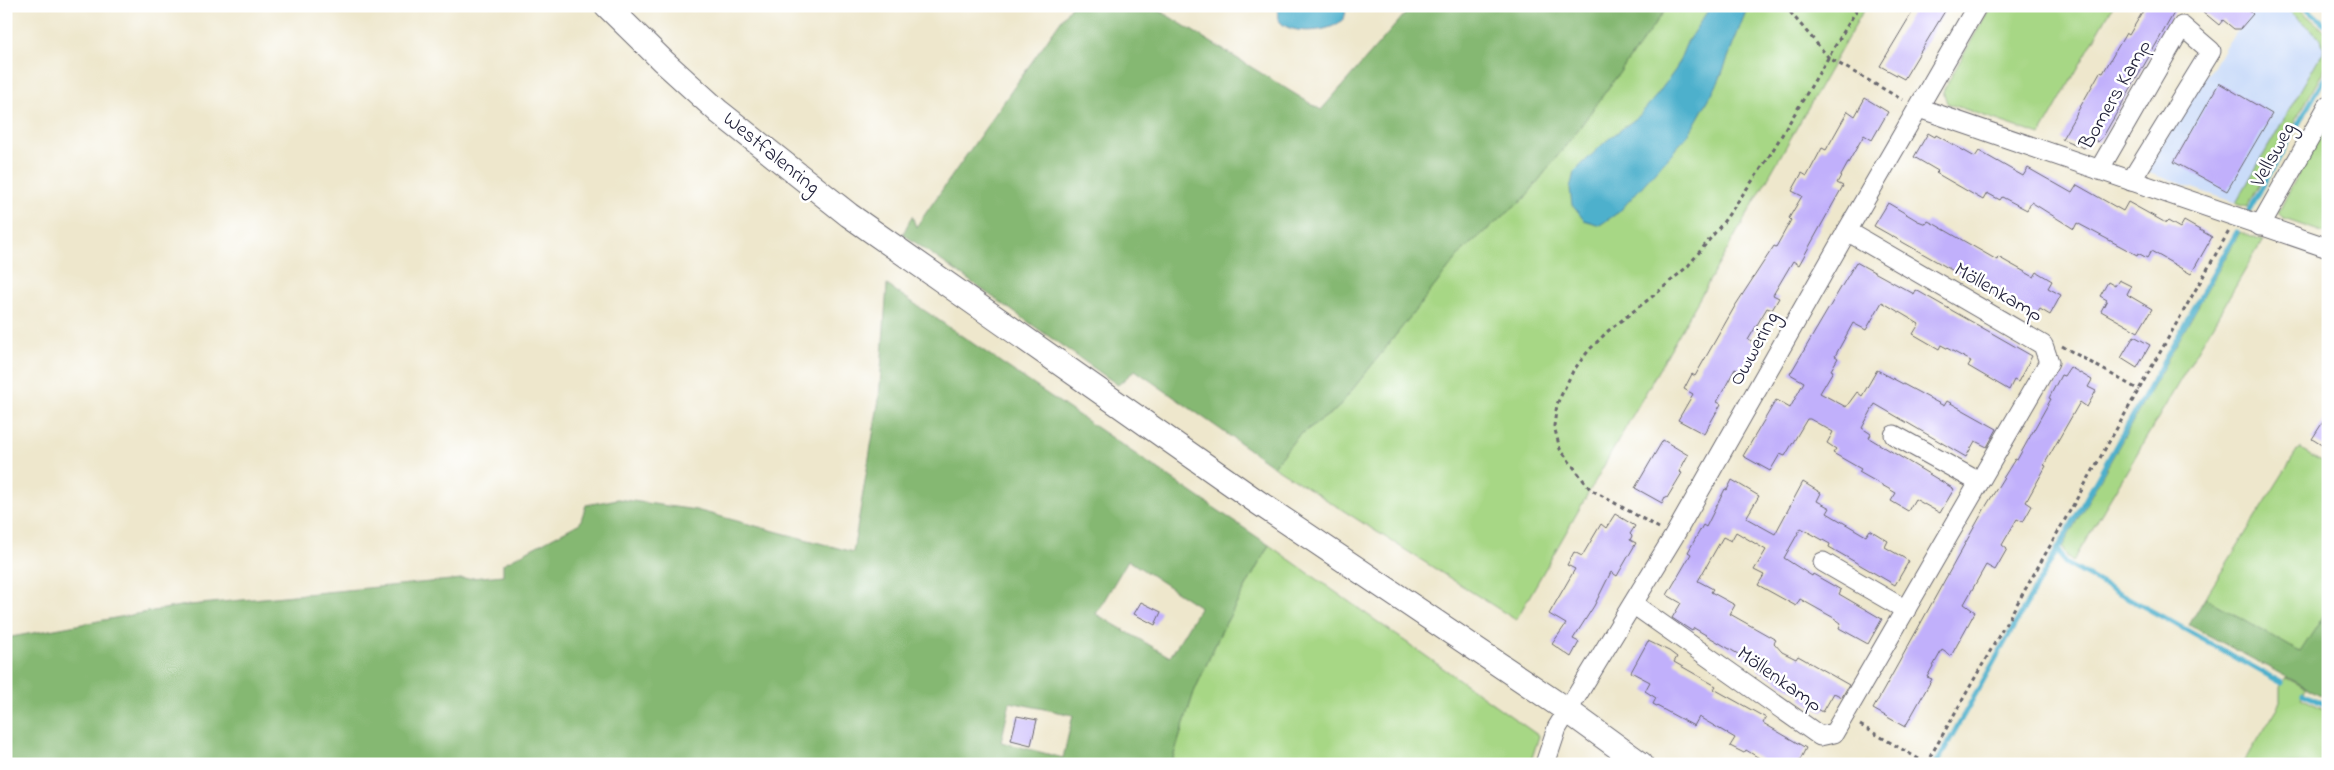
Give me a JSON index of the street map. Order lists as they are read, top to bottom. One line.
{"streets":{"street":["Bomers Kamp","Westfalenring","Vellsweg","Möllenkamp","Owwering"]},"crossings":[["Bomers Kamp","Vellsweg"],["Bomers Kamp","Owwering"],["Westfalenring","Owwering"],["Möllenkamp","Owwering"]]}
